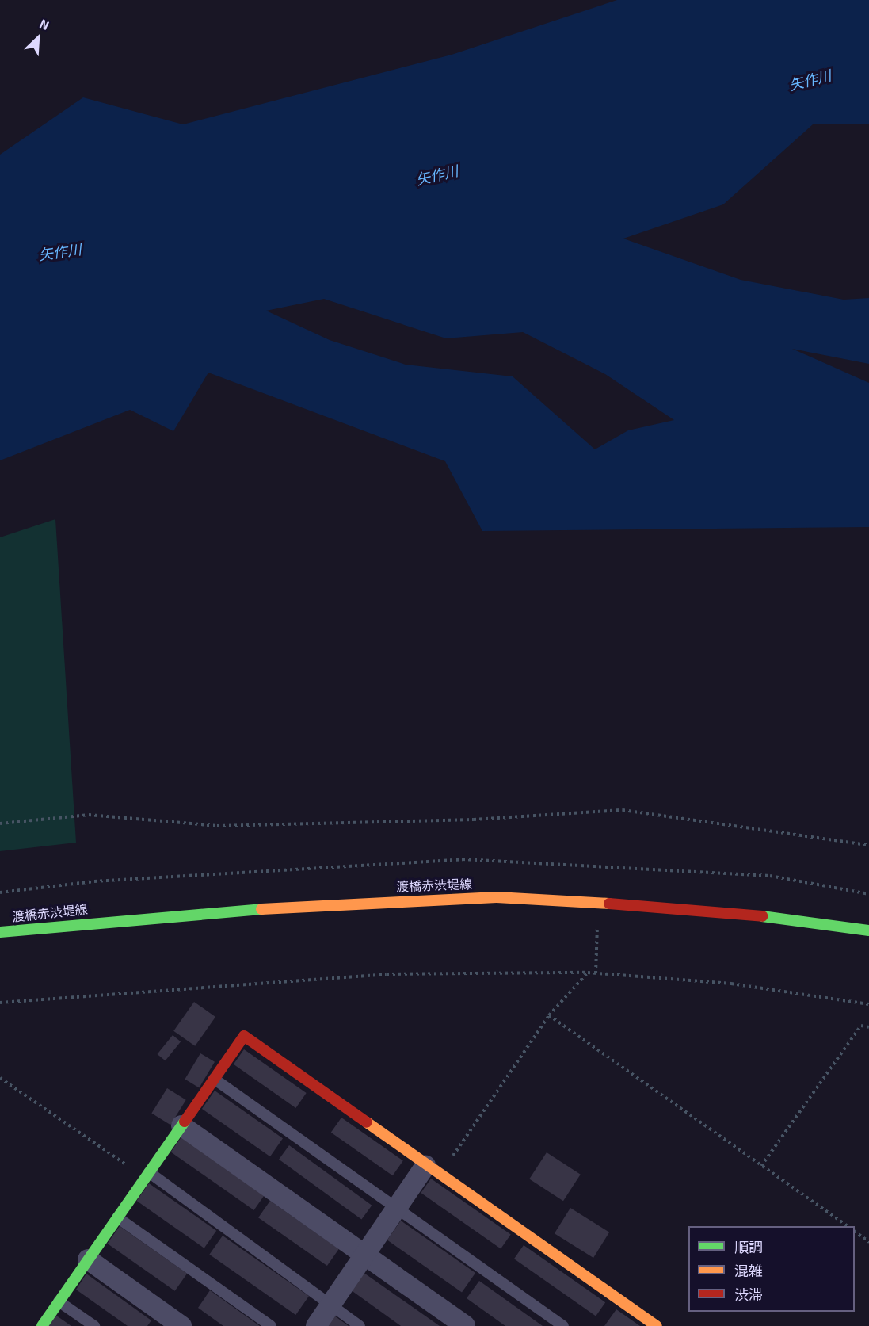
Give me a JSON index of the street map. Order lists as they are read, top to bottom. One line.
{"streets":{"street":["渡橋赤渋堤線"]},"water":["矢作川"],"legend":["順調","混雑","渋滞"],"north":"top right"}
